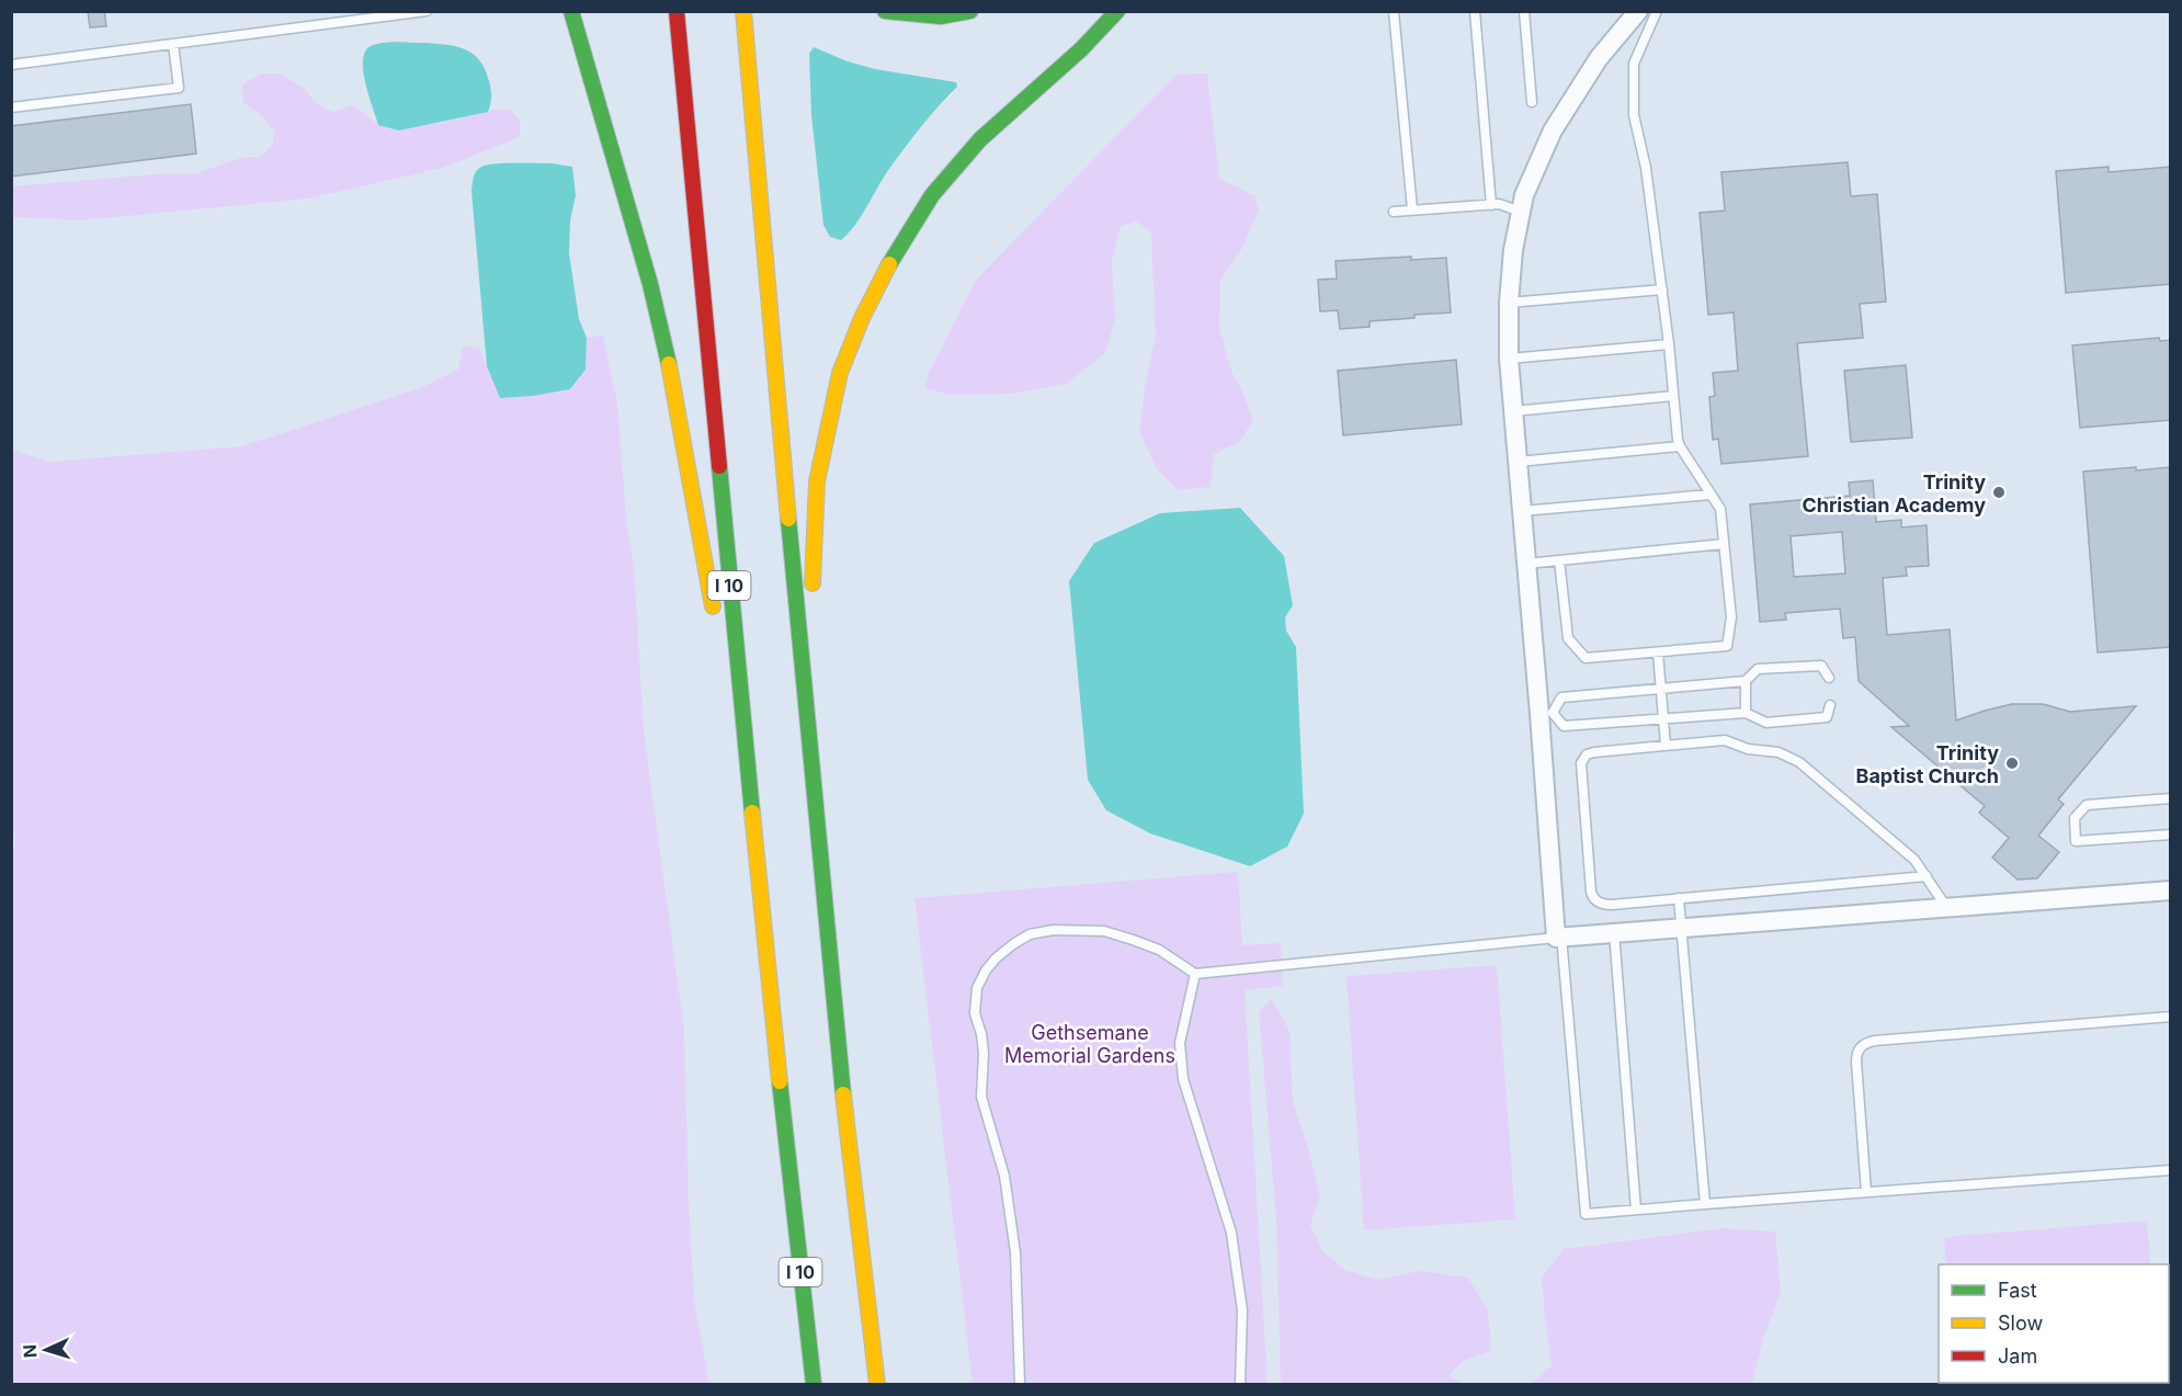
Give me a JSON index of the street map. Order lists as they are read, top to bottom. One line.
{"streets":{"highway":["I 10"]},"parks":["Gethsemane Memorial Gardens"],"places":["Trinity Christian Academy","Trinity Baptist Church"],"legend":["Fast","Slow","Jam"],"north":"left"}
